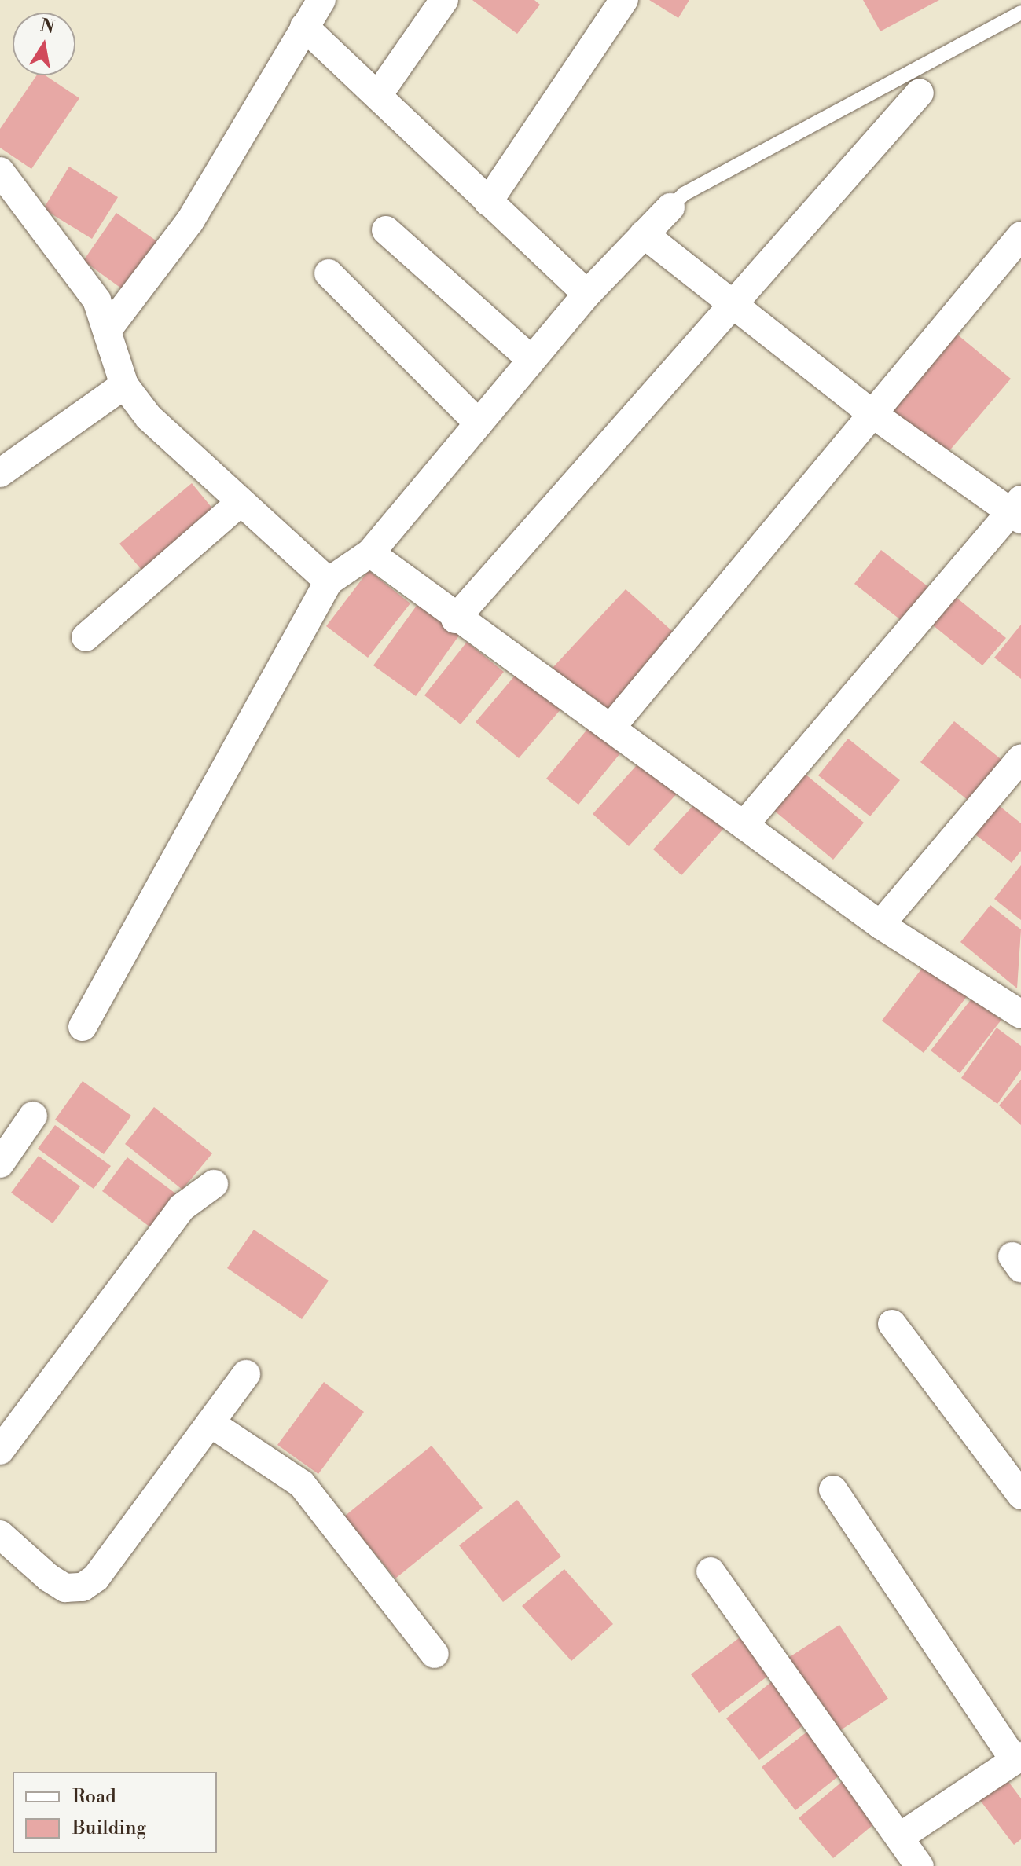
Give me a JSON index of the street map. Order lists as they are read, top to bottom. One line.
{"legend":["Road","Building"],"north":"top"}
